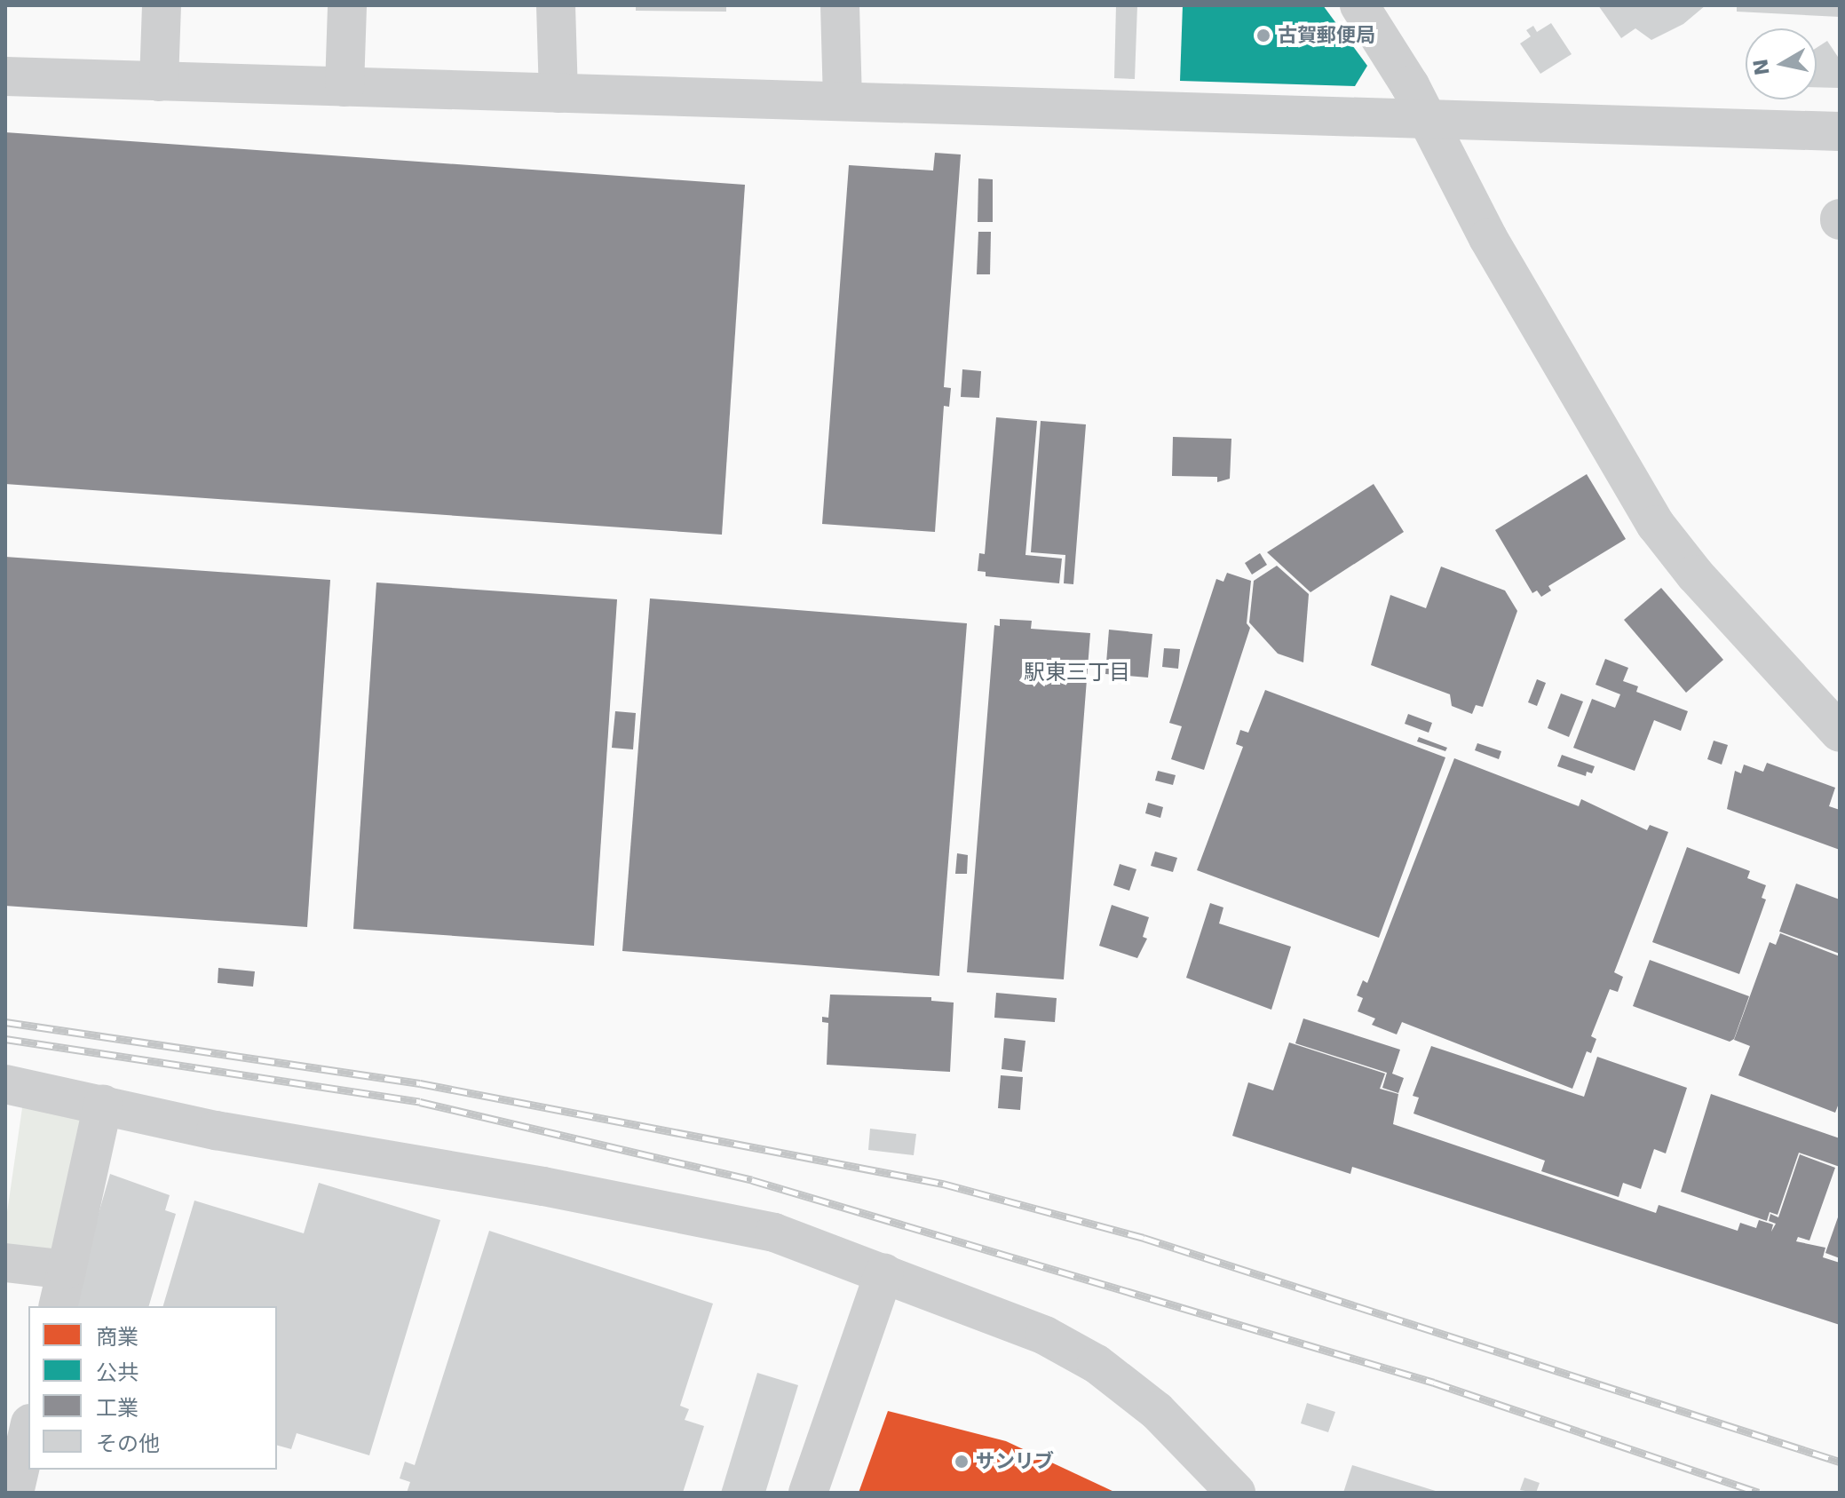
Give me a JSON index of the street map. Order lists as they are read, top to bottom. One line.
{"districts":["駅東三丁目"],"places":["古賀郵便局","サンリブ"],"legend":["商業","公共","工業","その他"],"north":"left"}
